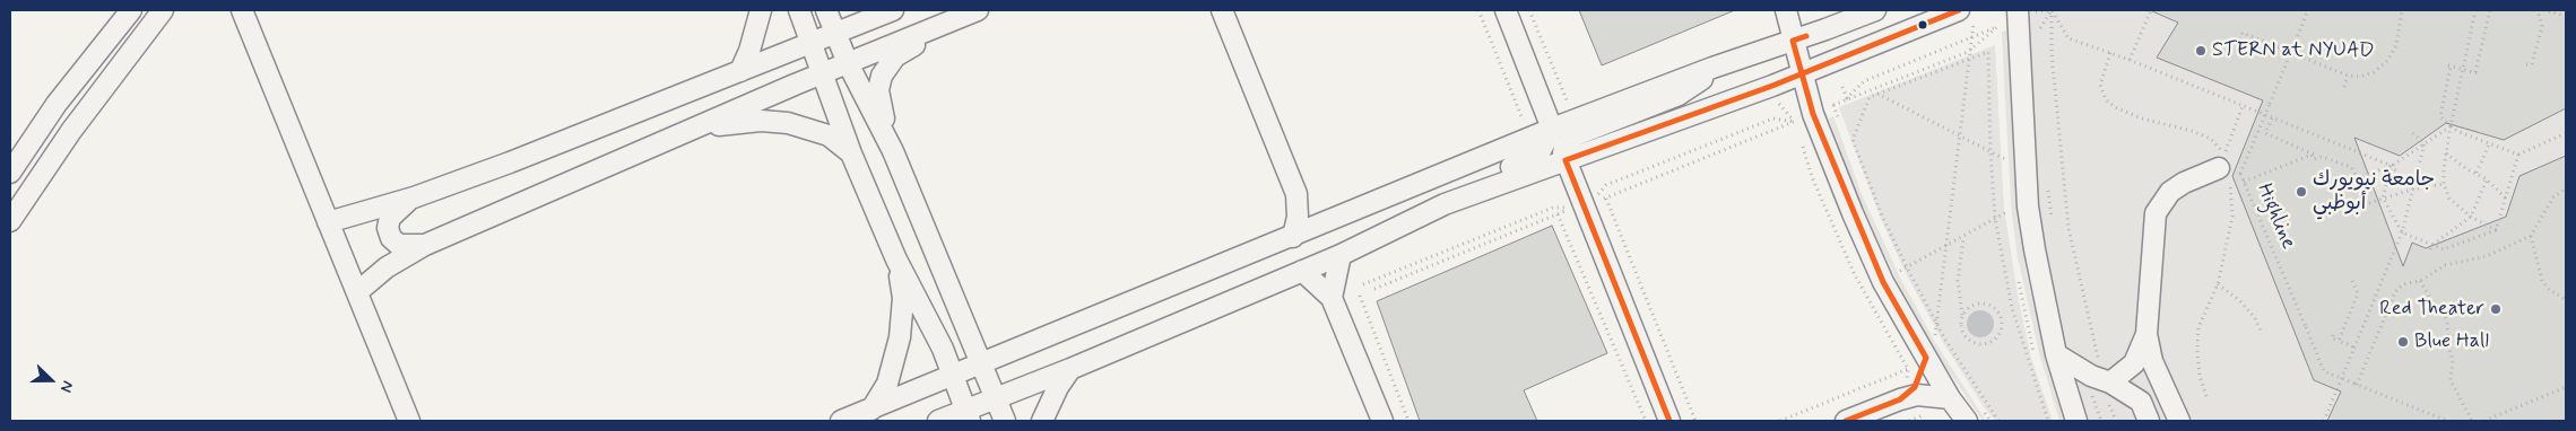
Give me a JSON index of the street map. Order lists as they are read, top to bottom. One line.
{"streets":{"path":["Highline"]},"places":["STERN at NYUAD","جامعة نيويورك أبوظبي","Red Theater","Blue Hall"],"north":"right"}
